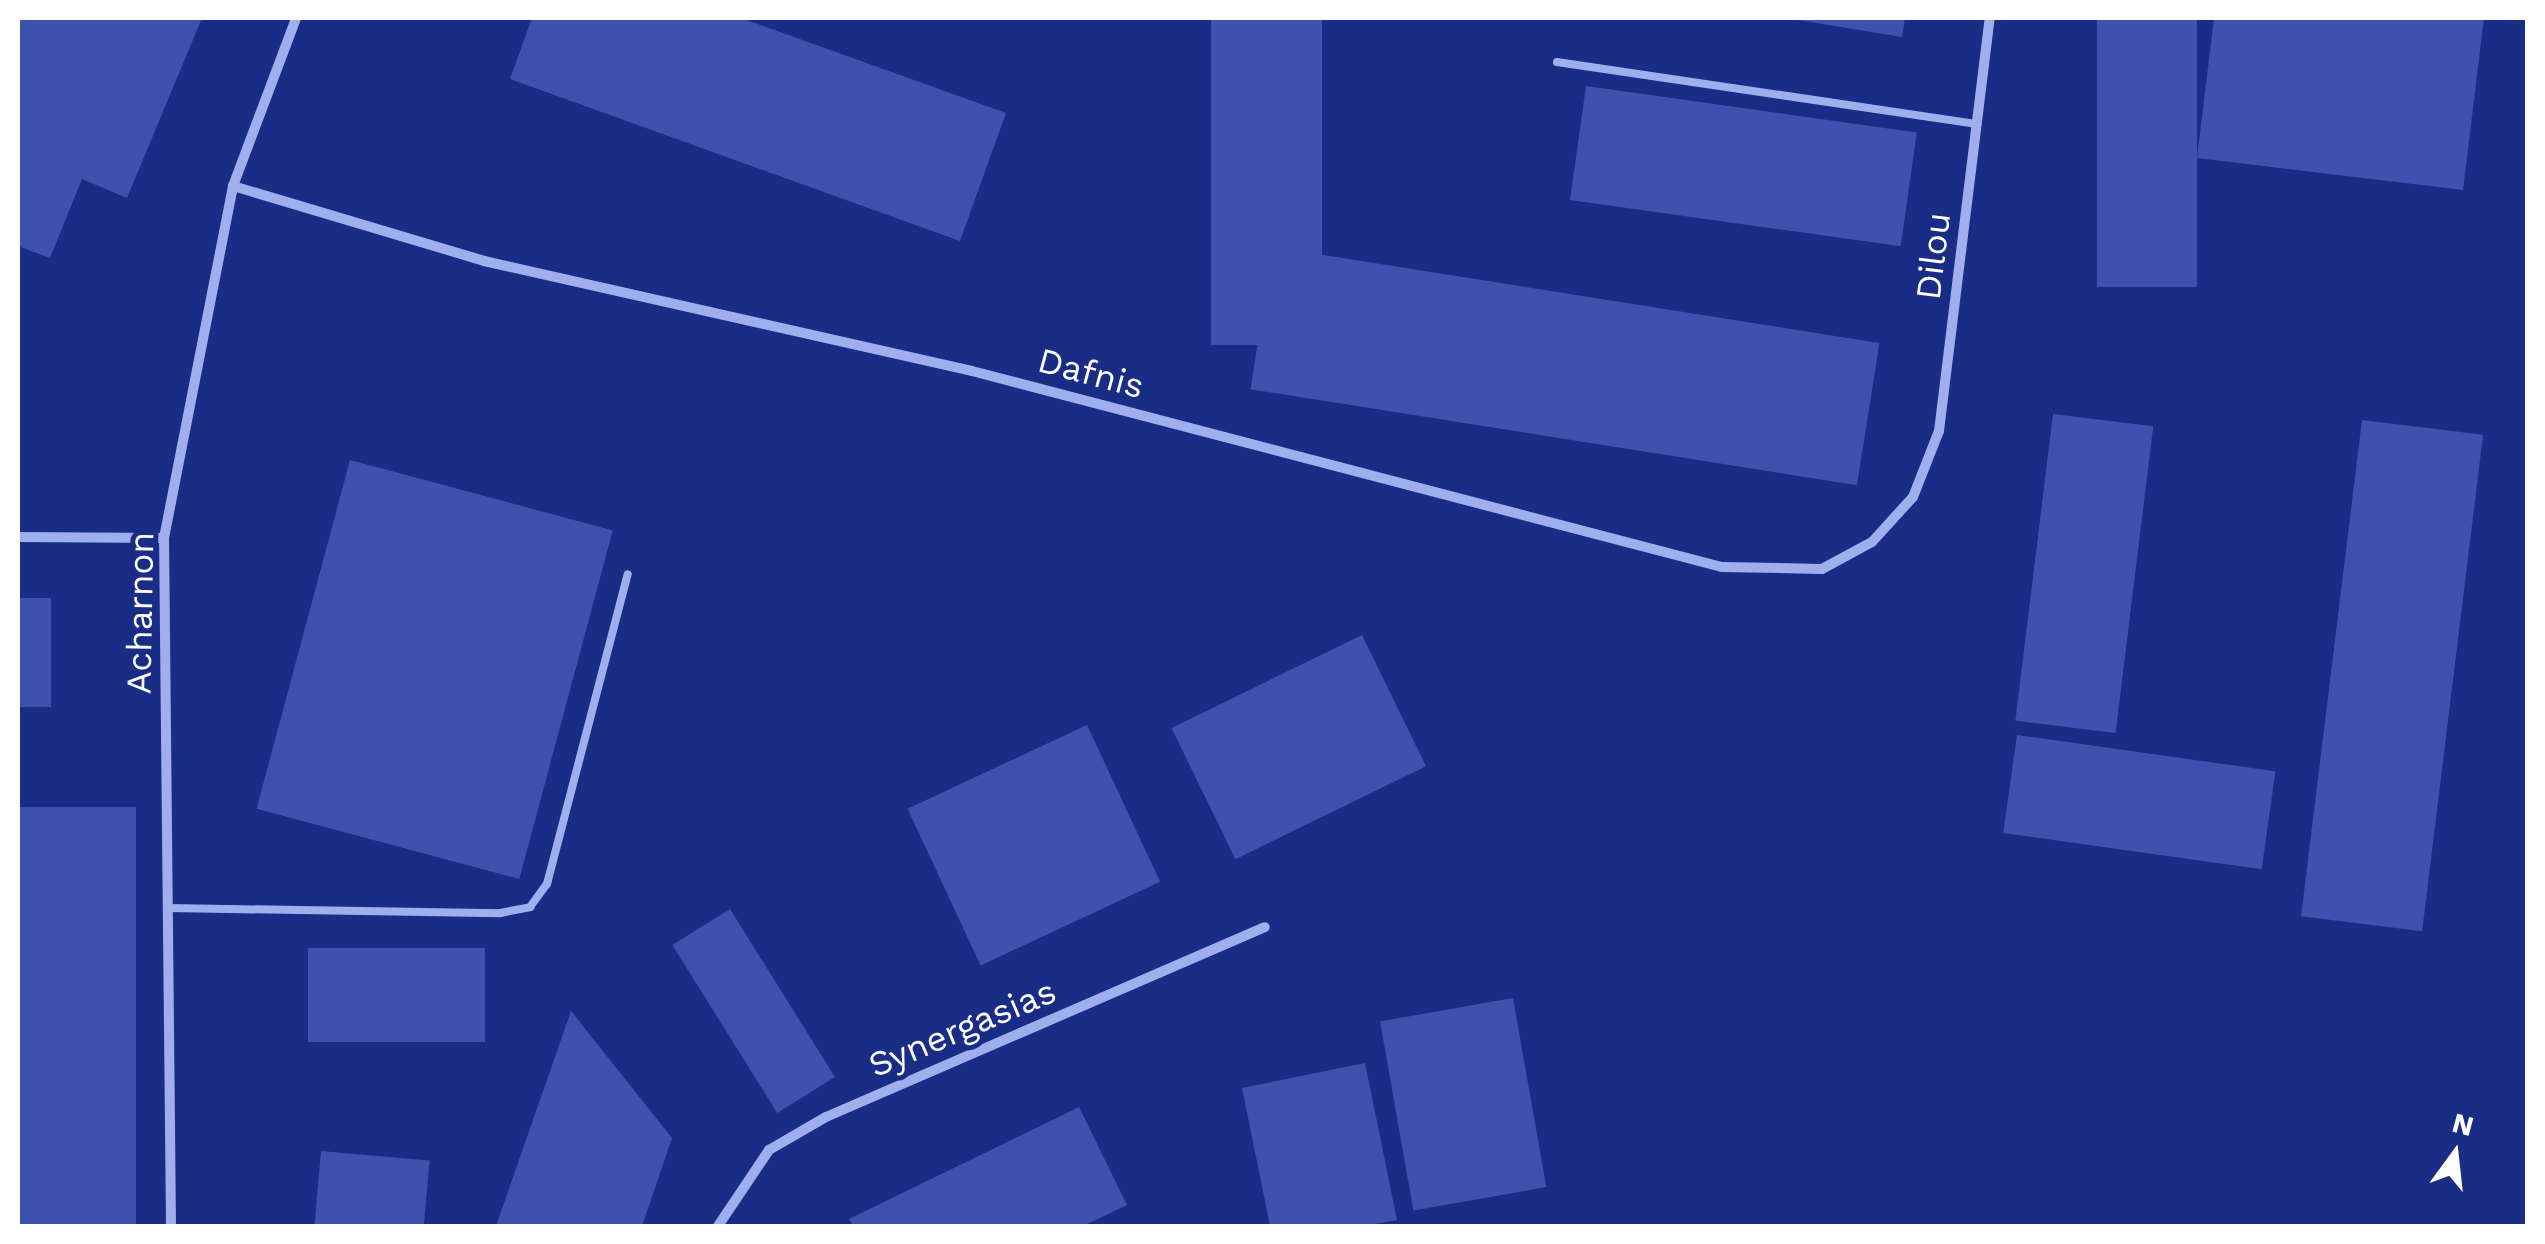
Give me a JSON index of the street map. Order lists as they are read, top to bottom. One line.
{"streets":{"street":["Dilou","Dafnis","Acharnon","Synergasias"]},"crossings":[["Dilou","Dafnis"],["Dafnis","Acharnon"]],"north":"top"}
